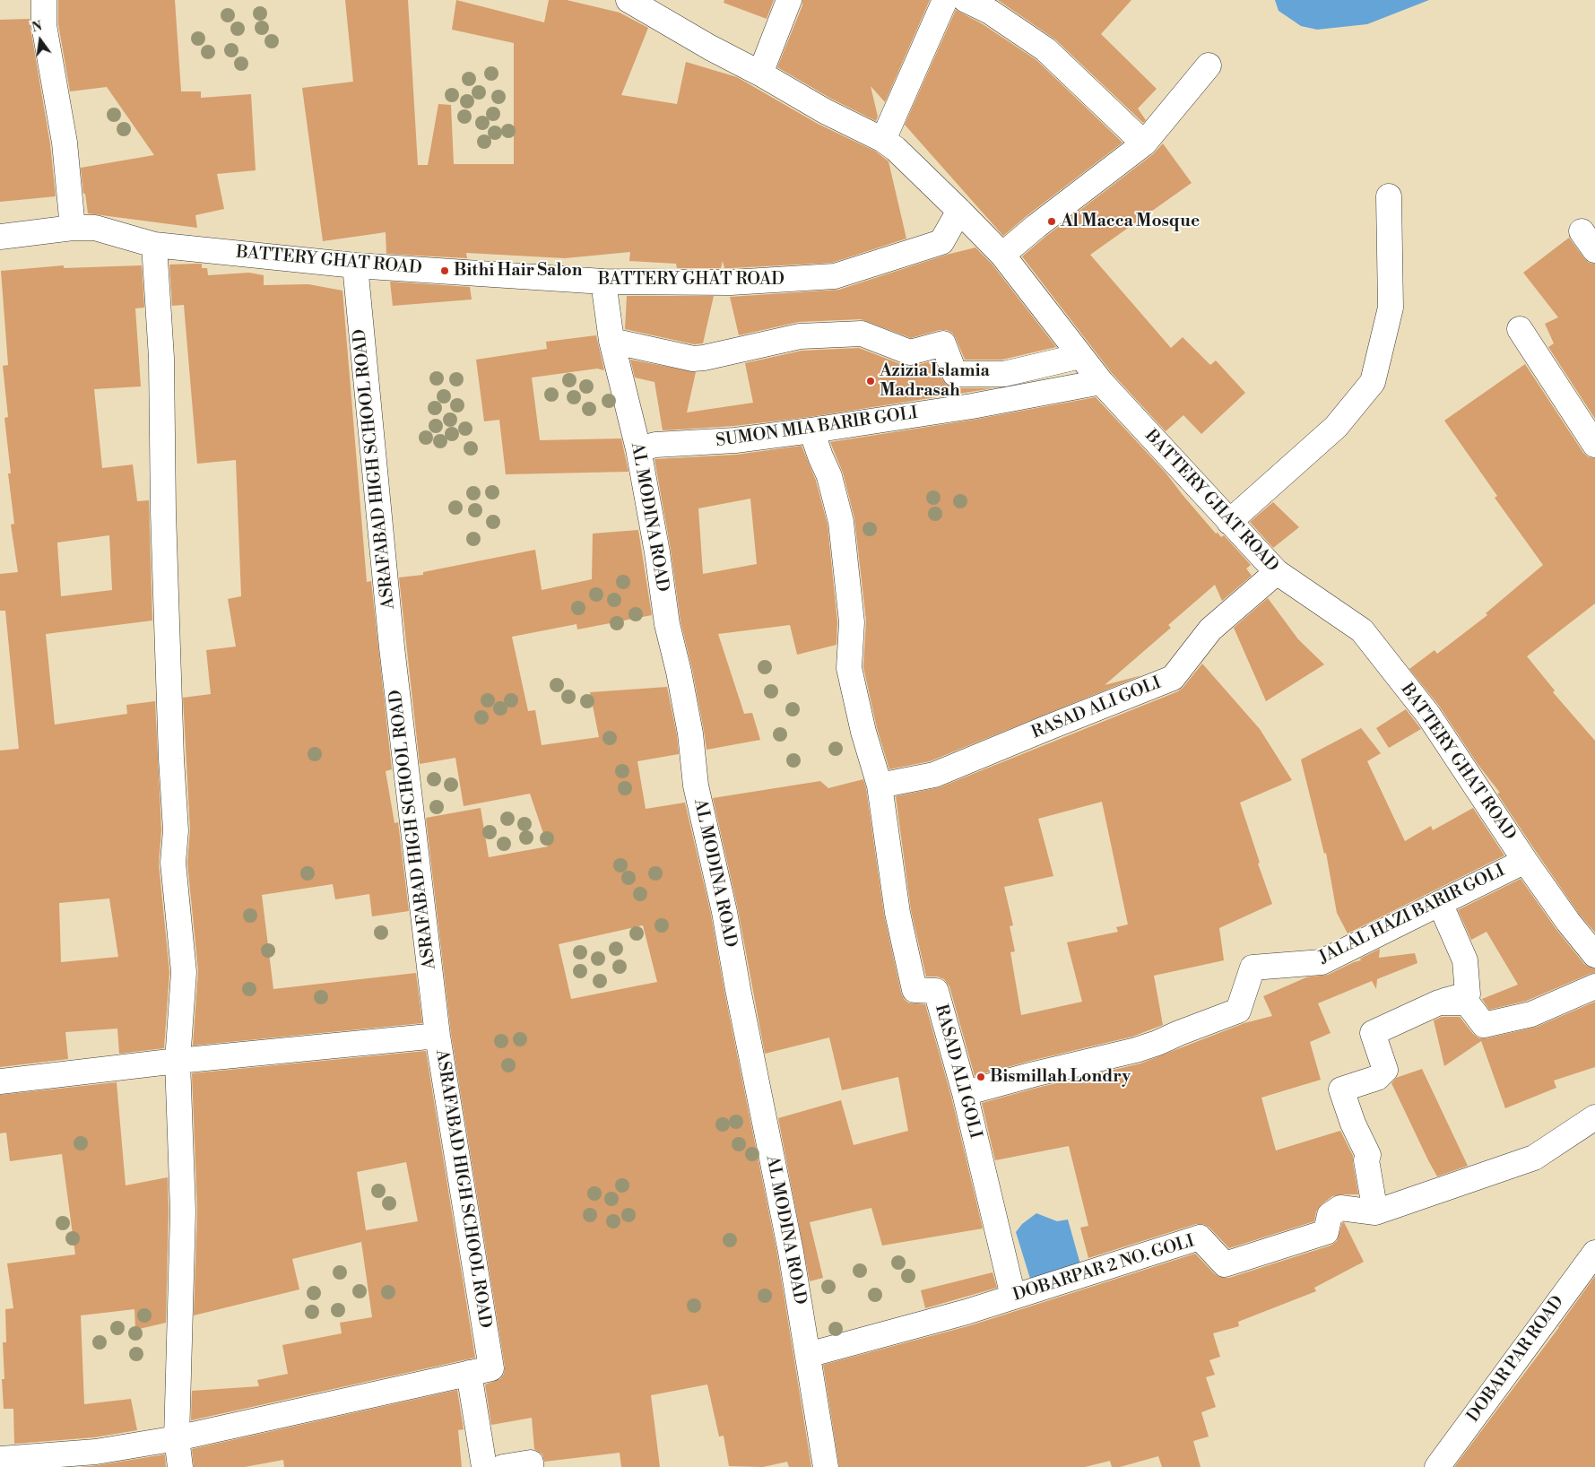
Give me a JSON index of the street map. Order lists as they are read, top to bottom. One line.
{"streets":{"street":["BATTERY GHAT ROAD","SUMON MIA BARIR GOLI","ASRAFABAD HIGH SCHOOL ROAD","AL MODINA ROAD","RASAD ALI GOLI","JALAL HAZI BARIR GOLI","DOBARPAR 2 NO. GOLI","DOBAR PAR ROAD"]},"crossings":[["BATTERY GHAT ROAD","SUMON MIA BARIR GOLI"],["BATTERY GHAT ROAD","ASRAFABAD HIGH SCHOOL ROAD"],["BATTERY GHAT ROAD","AL MODINA ROAD"],["BATTERY GHAT ROAD","RASAD ALI GOLI"],["BATTERY GHAT ROAD","JALAL HAZI BARIR GOLI"],["SUMON MIA BARIR GOLI","AL MODINA ROAD"],["SUMON MIA BARIR GOLI","RASAD ALI GOLI"],["AL MODINA ROAD","DOBARPAR 2 NO. GOLI"],["RASAD ALI GOLI","JALAL HAZI BARIR GOLI"],["RASAD ALI GOLI","DOBARPAR 2 NO. GOLI"]],"places":["Al Macca Mosque","Bithi Hair Salon","Azizia Islamia Madrasah","Bismillah Londry"],"north":"top"}
